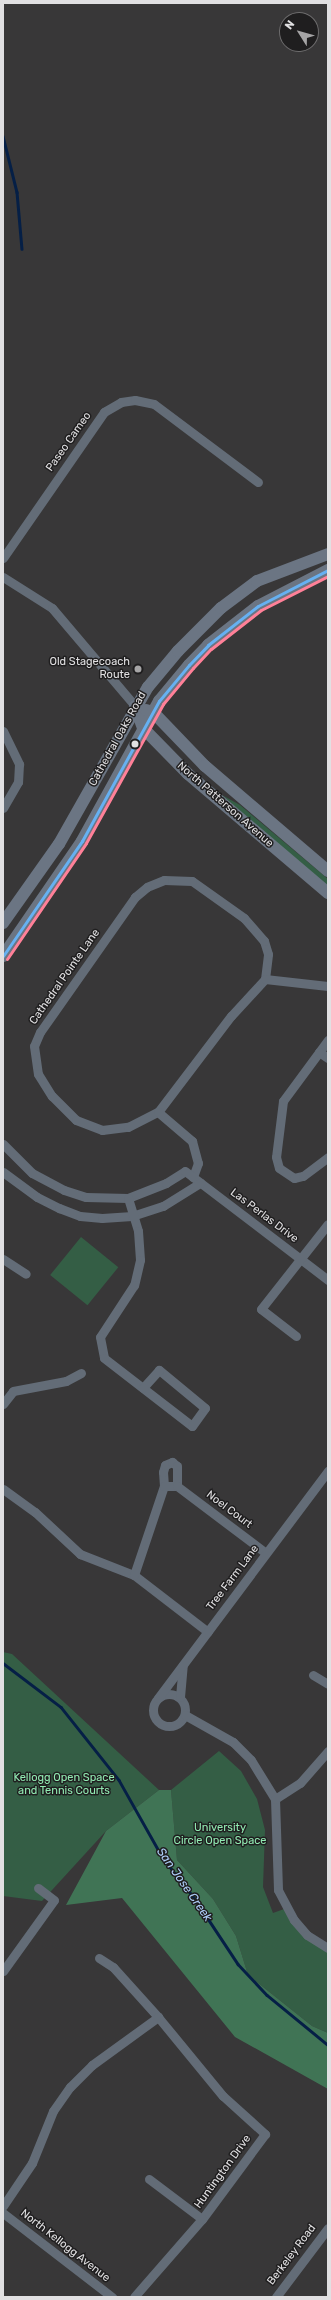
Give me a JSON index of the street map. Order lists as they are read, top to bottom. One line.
{"streets":{"main road":["Cathedral Oaks Road","North Patterson Avenue"],"street":["Paseo Cameo","Cathedral Pointe Lane","Las Perlas Drive","Noel Court","Tree Farm Lane","Huntington Drive","North Kellogg Avenue","Berkeley Road"]},"crossings":[["Cathedral Oaks Road","North Patterson Avenue"],["Noel Court","Tree Farm Lane"]],"water":["San Jose Creek"],"parks":["Kellogg Open Space and Tennis Courts","University Circle Open Space"],"places":["Old Stagecoach Route"],"north":"top left"}
